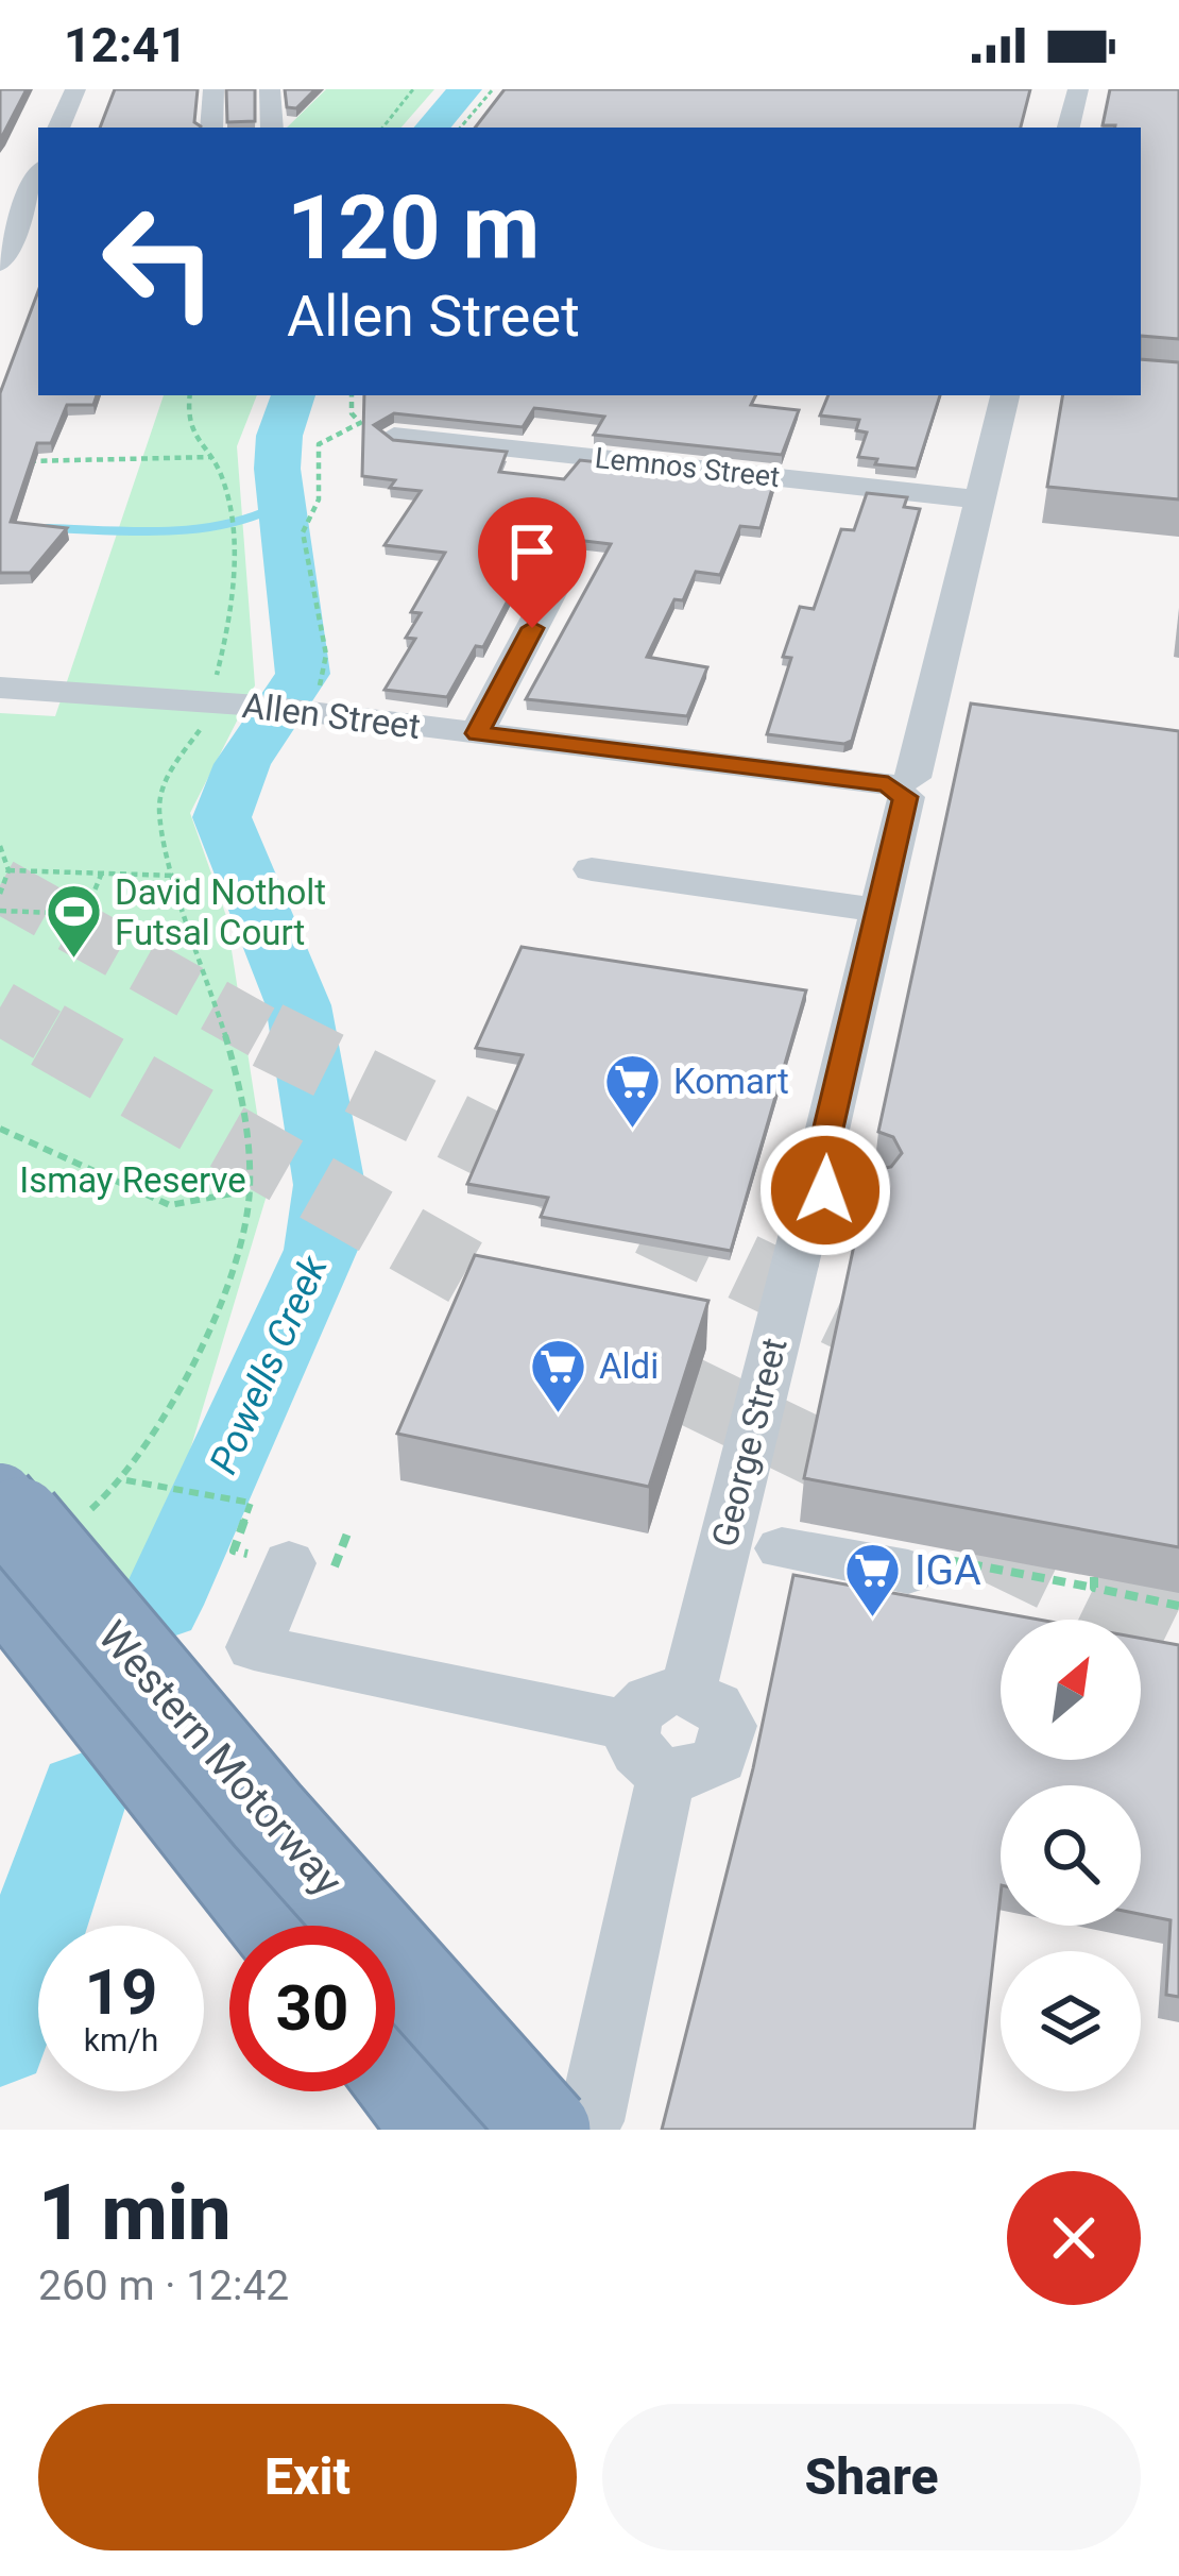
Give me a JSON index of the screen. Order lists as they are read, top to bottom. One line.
{"streets":{"highway":["Western Motorway"],"street":["Lemnos Street","Allen Street","George Street"]},"crossings":[["Lemnos Street","George Street"],["Allen Street","George Street"]],"water":["Powells Creek"],"parks":["Ismay Reserve"],"places":{"sports":["David Notholt Futsal Court"],"supermarket":["Komart","Aldi","IGA"]},"north":"top right","page":{"status":"12:41","turn":["120 m","Allen Street"],"speed":"19 km/h","limit":"30","heading":["1 min","260 m · 12:42"],"buttons":["Exit","Share"]}}
